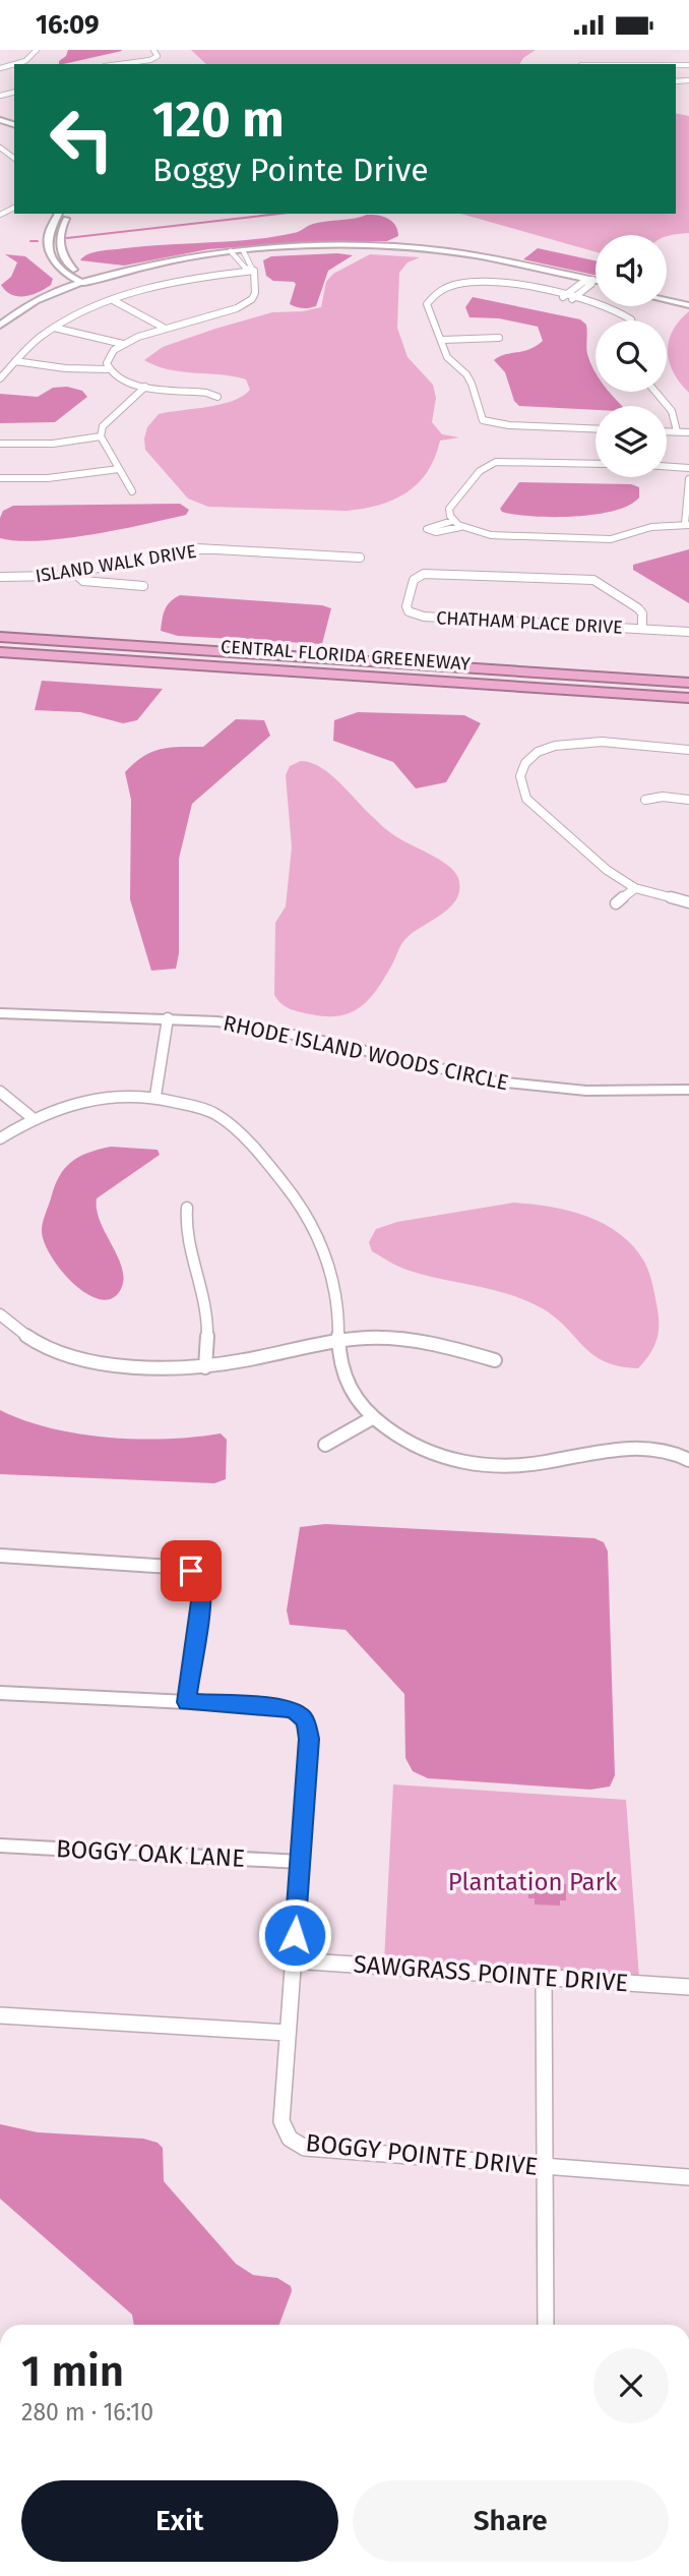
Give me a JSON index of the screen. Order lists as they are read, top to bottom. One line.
{"streets":{"highway":["CENTRAL FLORIDA GREENEWAY"],"street":["ISLAND WALK DRIVE","CHATHAM PLACE DRIVE","RHODE ISLAND WOODS CIRCLE","BOGGY OAK LANE","SAWGRASS POINTE DRIVE","BOGGY POINTE DRIVE"]},"crossings":[["BOGGY OAK LANE","BOGGY POINTE DRIVE"],["SAWGRASS POINTE DRIVE","BOGGY POINTE DRIVE"]],"parks":["Plantation Park"],"page":{"status":"16:09","turn":["120 m","Boggy Pointe Drive"],"heading":["1 min","280 m · 16:10"],"buttons":["Exit","Share"]}}
